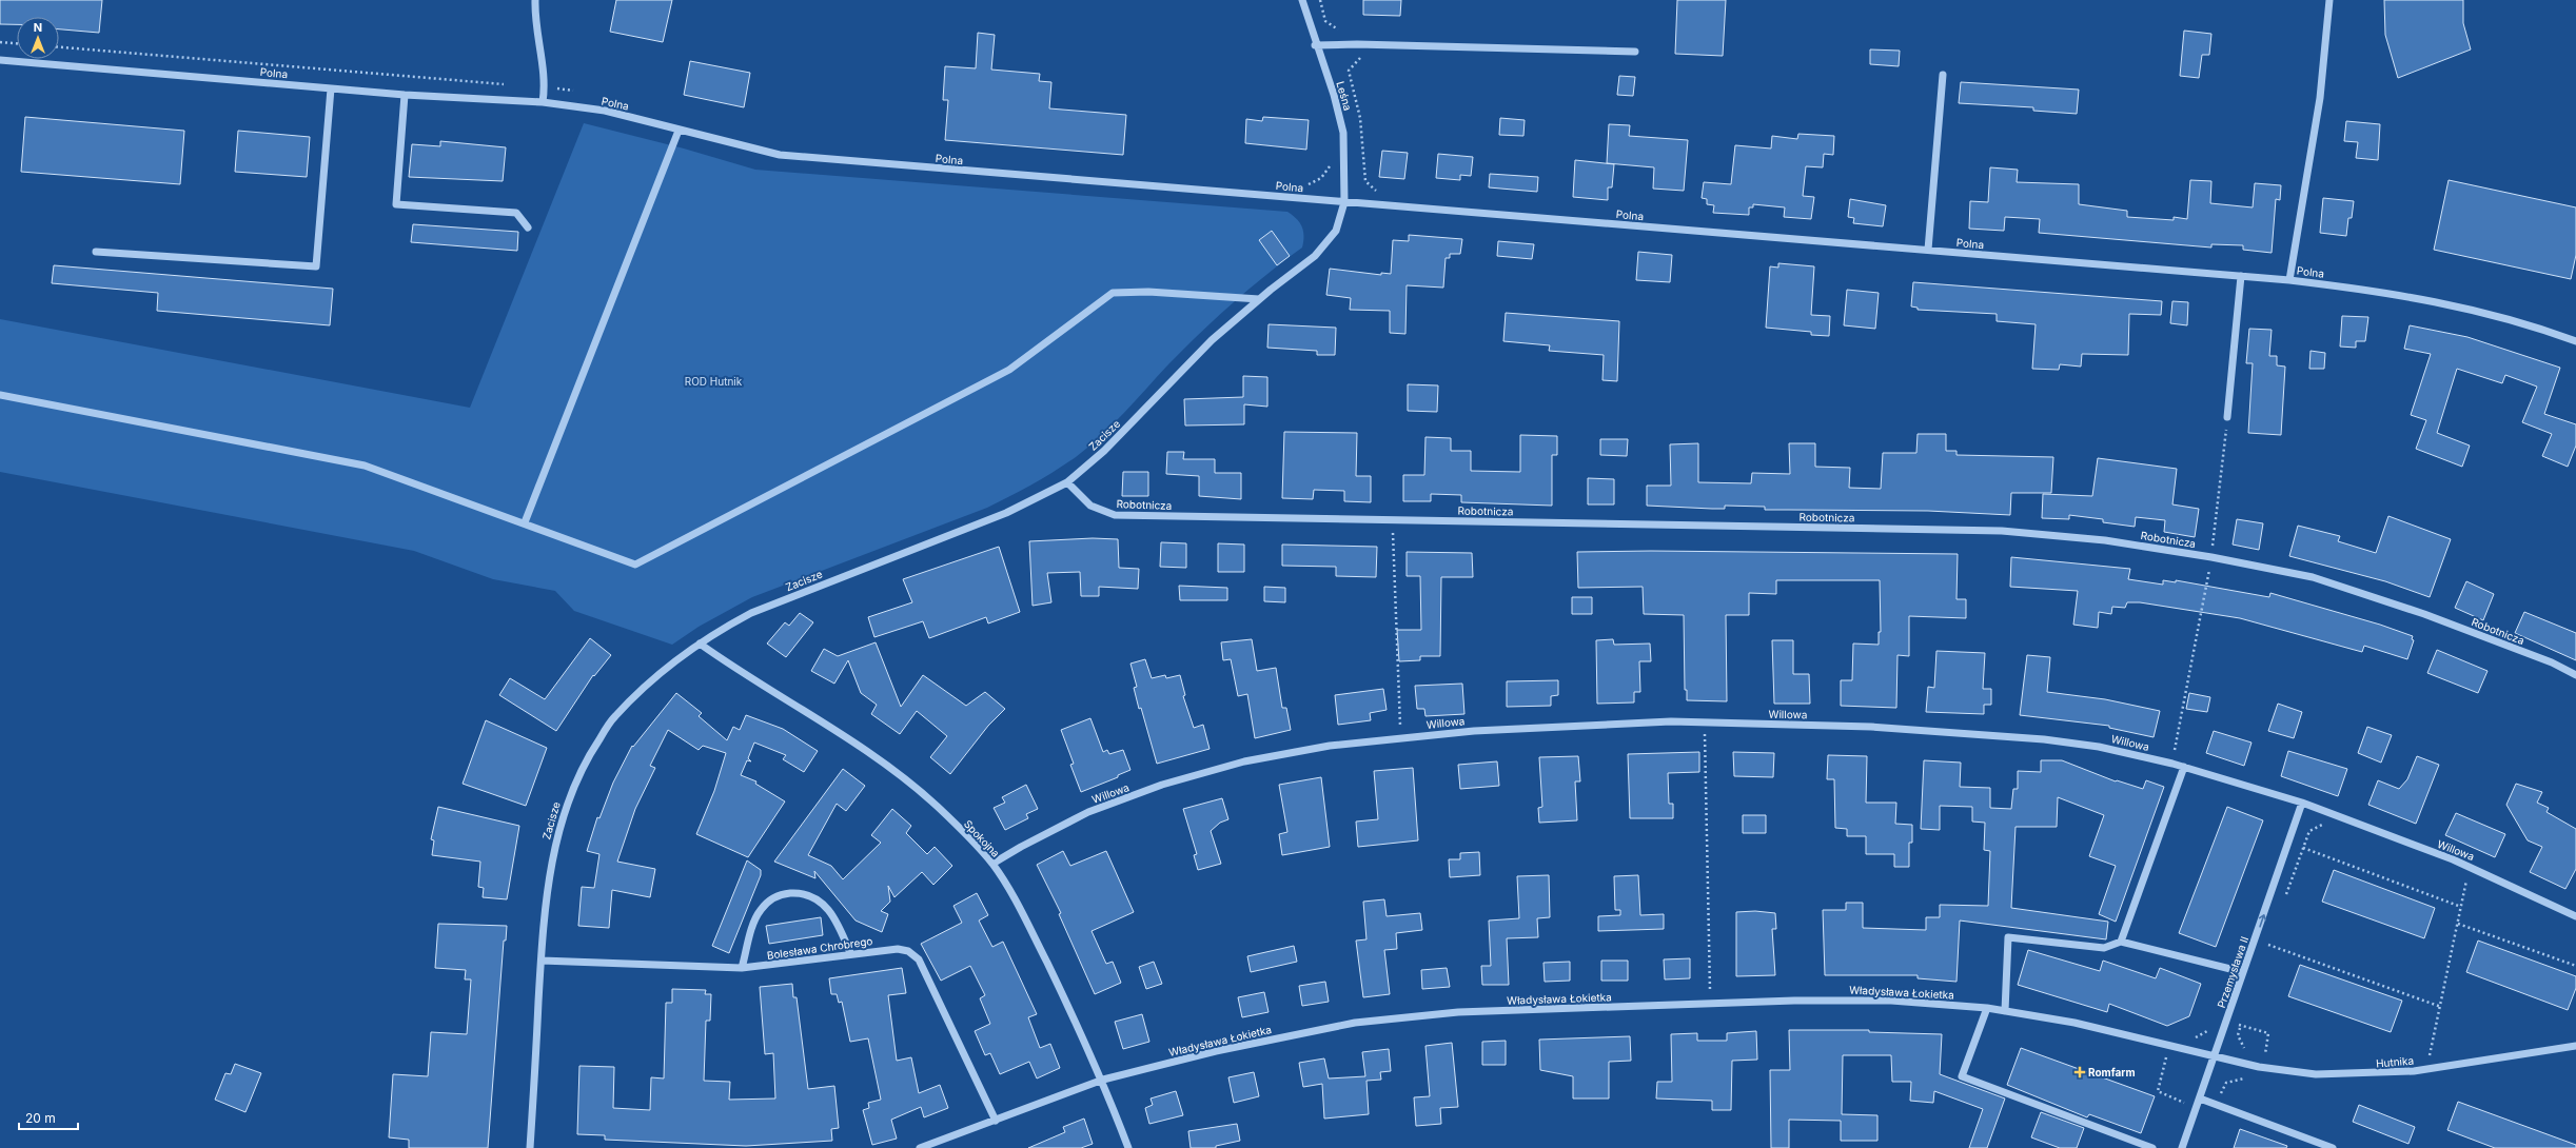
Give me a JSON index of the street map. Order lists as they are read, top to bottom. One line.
{"streets":{"street":["Polna","Leśna","Zacisze","Robotnicza","Willowa","Spokojna","Bolesława Chrobrego","Przemysława II","Władysława Łokietka","Hutnika"]},"crossings":[["Polna","Leśna"],["Polna","Zacisze"],["Leśna","Zacisze"],["Zacisze","Robotnicza"],["Zacisze","Spokojna"],["Zacisze","Bolesława Chrobrego"],["Willowa","Spokojna"],["Willowa","Przemysława II"],["Spokojna","Władysława Łokietka"],["Bolesława Chrobrego","Władysława Łokietka"],["Przemysława II","Władysława Łokietka"],["Przemysława II","Hutnika"],["Władysława Łokietka","Hutnika"]],"one_way":["Przemysława II"],"parks":["ROD Hutnik"],"places":{"health":["Romfarm"]},"scale_bar":"20 m","north":"top"}
